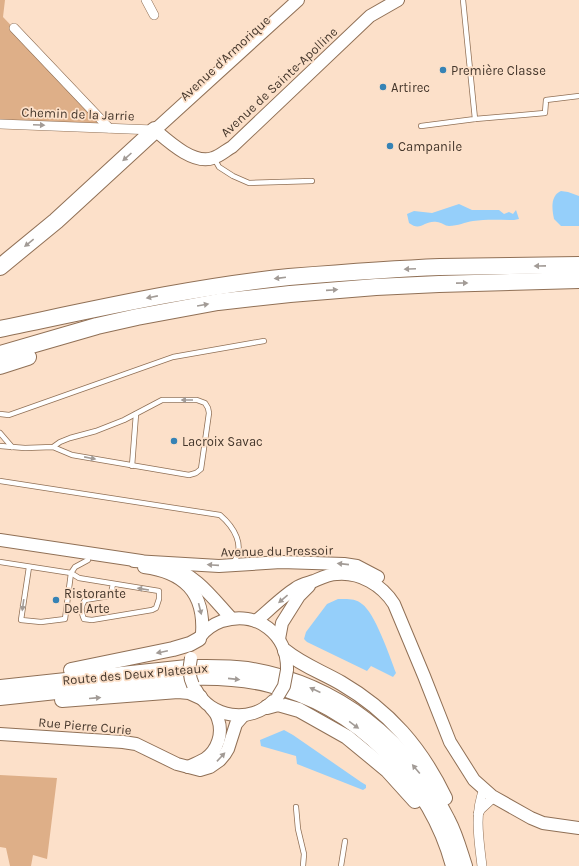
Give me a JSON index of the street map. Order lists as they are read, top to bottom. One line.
{"streets":{"main road":["Route des Deux Plateaux"],"street":["Avenue d'Armorique","Avenue de Sainte-Apolline","Chemin de la Jarrie","Avenue du Pressoir","Rue Pierre Curie"]},"crossings":[["Avenue d'Armorique","Chemin de la Jarrie"],["Avenue du Pressoir","Rue Pierre Curie"]],"one_way":["Chemin de la Jarrie"],"places":["Première Classe","Artirec","Campanile","Lacroix Savac","Ristorante Del Arte"]}
